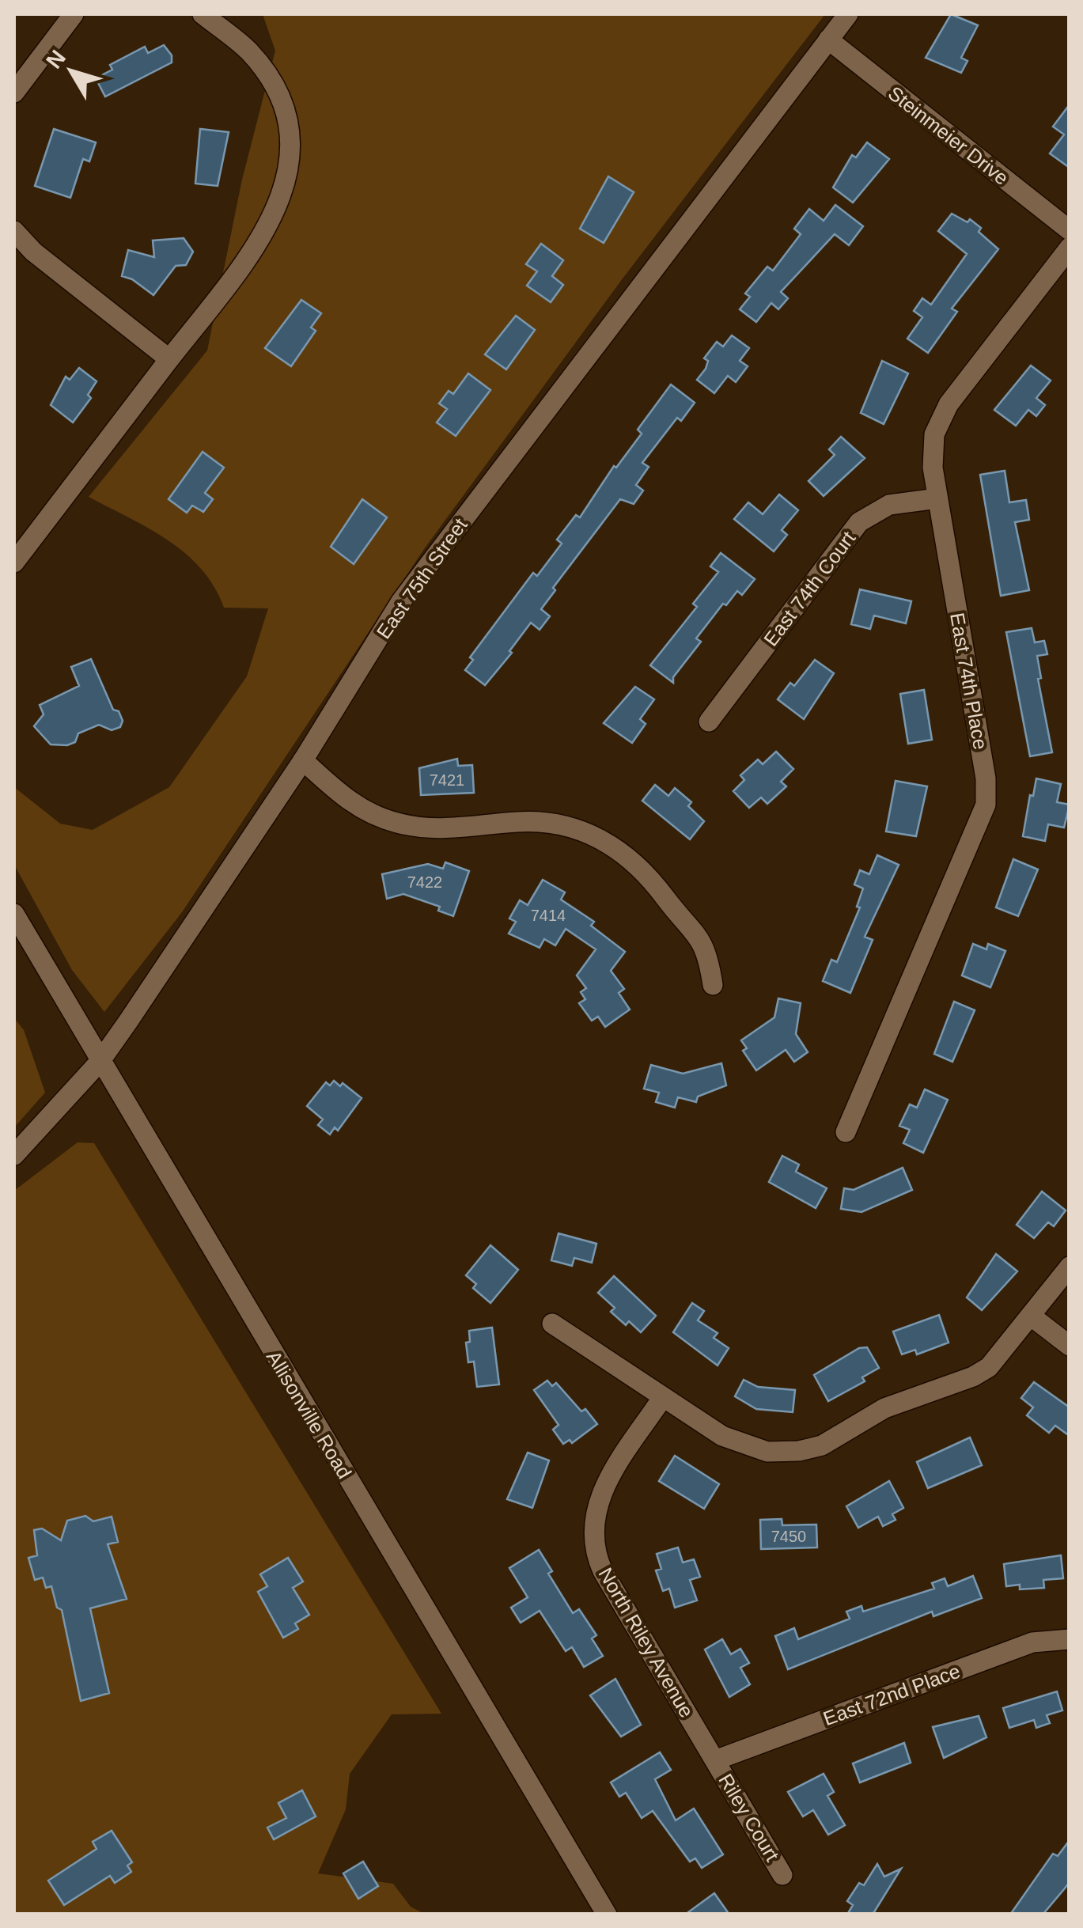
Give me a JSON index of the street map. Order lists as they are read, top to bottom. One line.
{"streets":{"street":["Steinmeier Drive","East 75th Street","East 74th Court","East 74th Place","Allisonville Road","North Riley Avenue","East 72nd Place","Riley Court"]},"crossings":[["Steinmeier Drive","East 75th Street"],["East 75th Street","Allisonville Road"],["East 74th Court","East 74th Place"],["North Riley Avenue","East 72nd Place"],["North Riley Avenue","Riley Court"],["East 72nd Place","Riley Court"]],"house_numbers":["7421","7422","7414","7450"],"north":"top left"}
